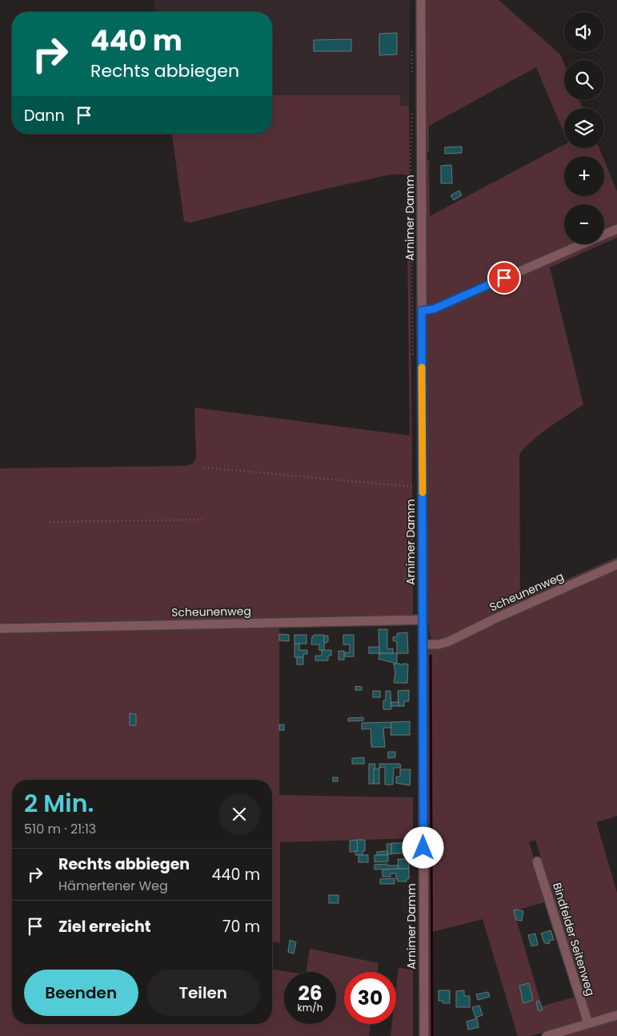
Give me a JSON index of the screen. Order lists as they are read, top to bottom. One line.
{"streets":{"street":["Arnimer Damm","Scheunenweg","Bindfelder Seitenweg"]},"crossings":[["Arnimer Damm","Scheunenweg"]],"page":{"map_buttons":["+","−"],"turn":["440 m","Rechts abbiegen"],"then":"Dann","heading":["2 Min.","510 m · 21:13"],"list":[{"name":"Rechts abbiegen","note":"Hämertener Weg","value":"440 m"},{"name":"Ziel erreicht","value":"70 m"}],"buttons":["Beenden","Teilen"],"speed":"26 km/h","limit":"30"}}
